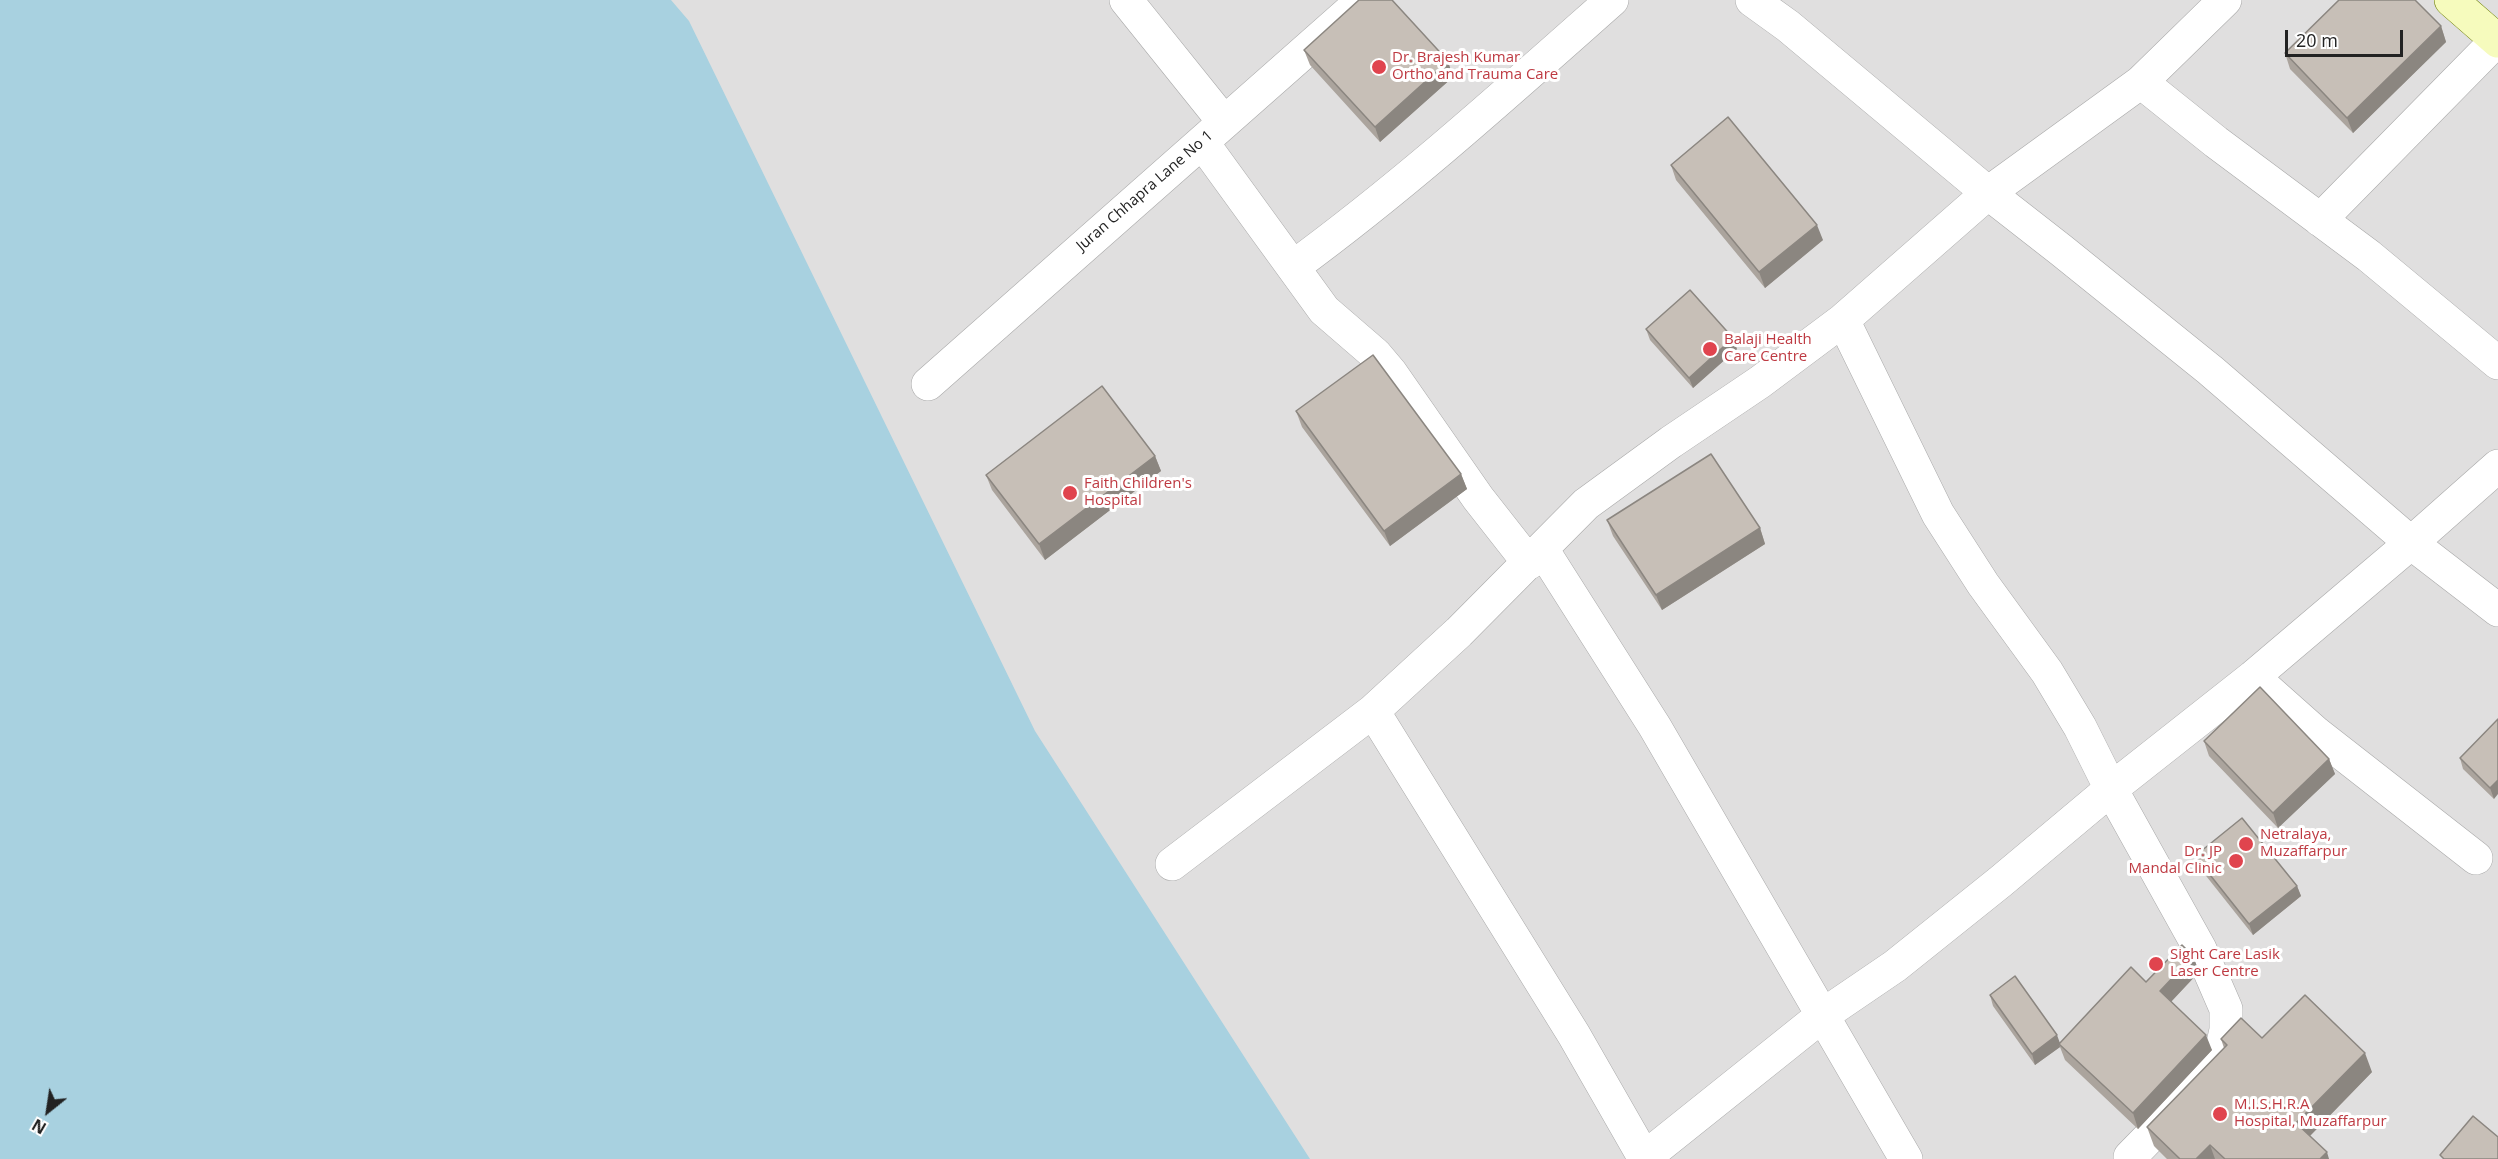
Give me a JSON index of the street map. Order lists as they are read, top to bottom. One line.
{"streets":{"street":["Juran Chhapra Lane No 1"]},"places":["Dr. Brajesh Kumar Ortho and Trauma Care","Balaji Health Care Centre","Faith Children's Hospital","Netralaya, Muzaffarpur","Dr. JP Mandal Clinic","Sight Care Lasik Laser Centre","M.I.S.H.R.A Hospital, Muzaffarpur"],"scale_bar":"20 m","north":"bottom left"}
